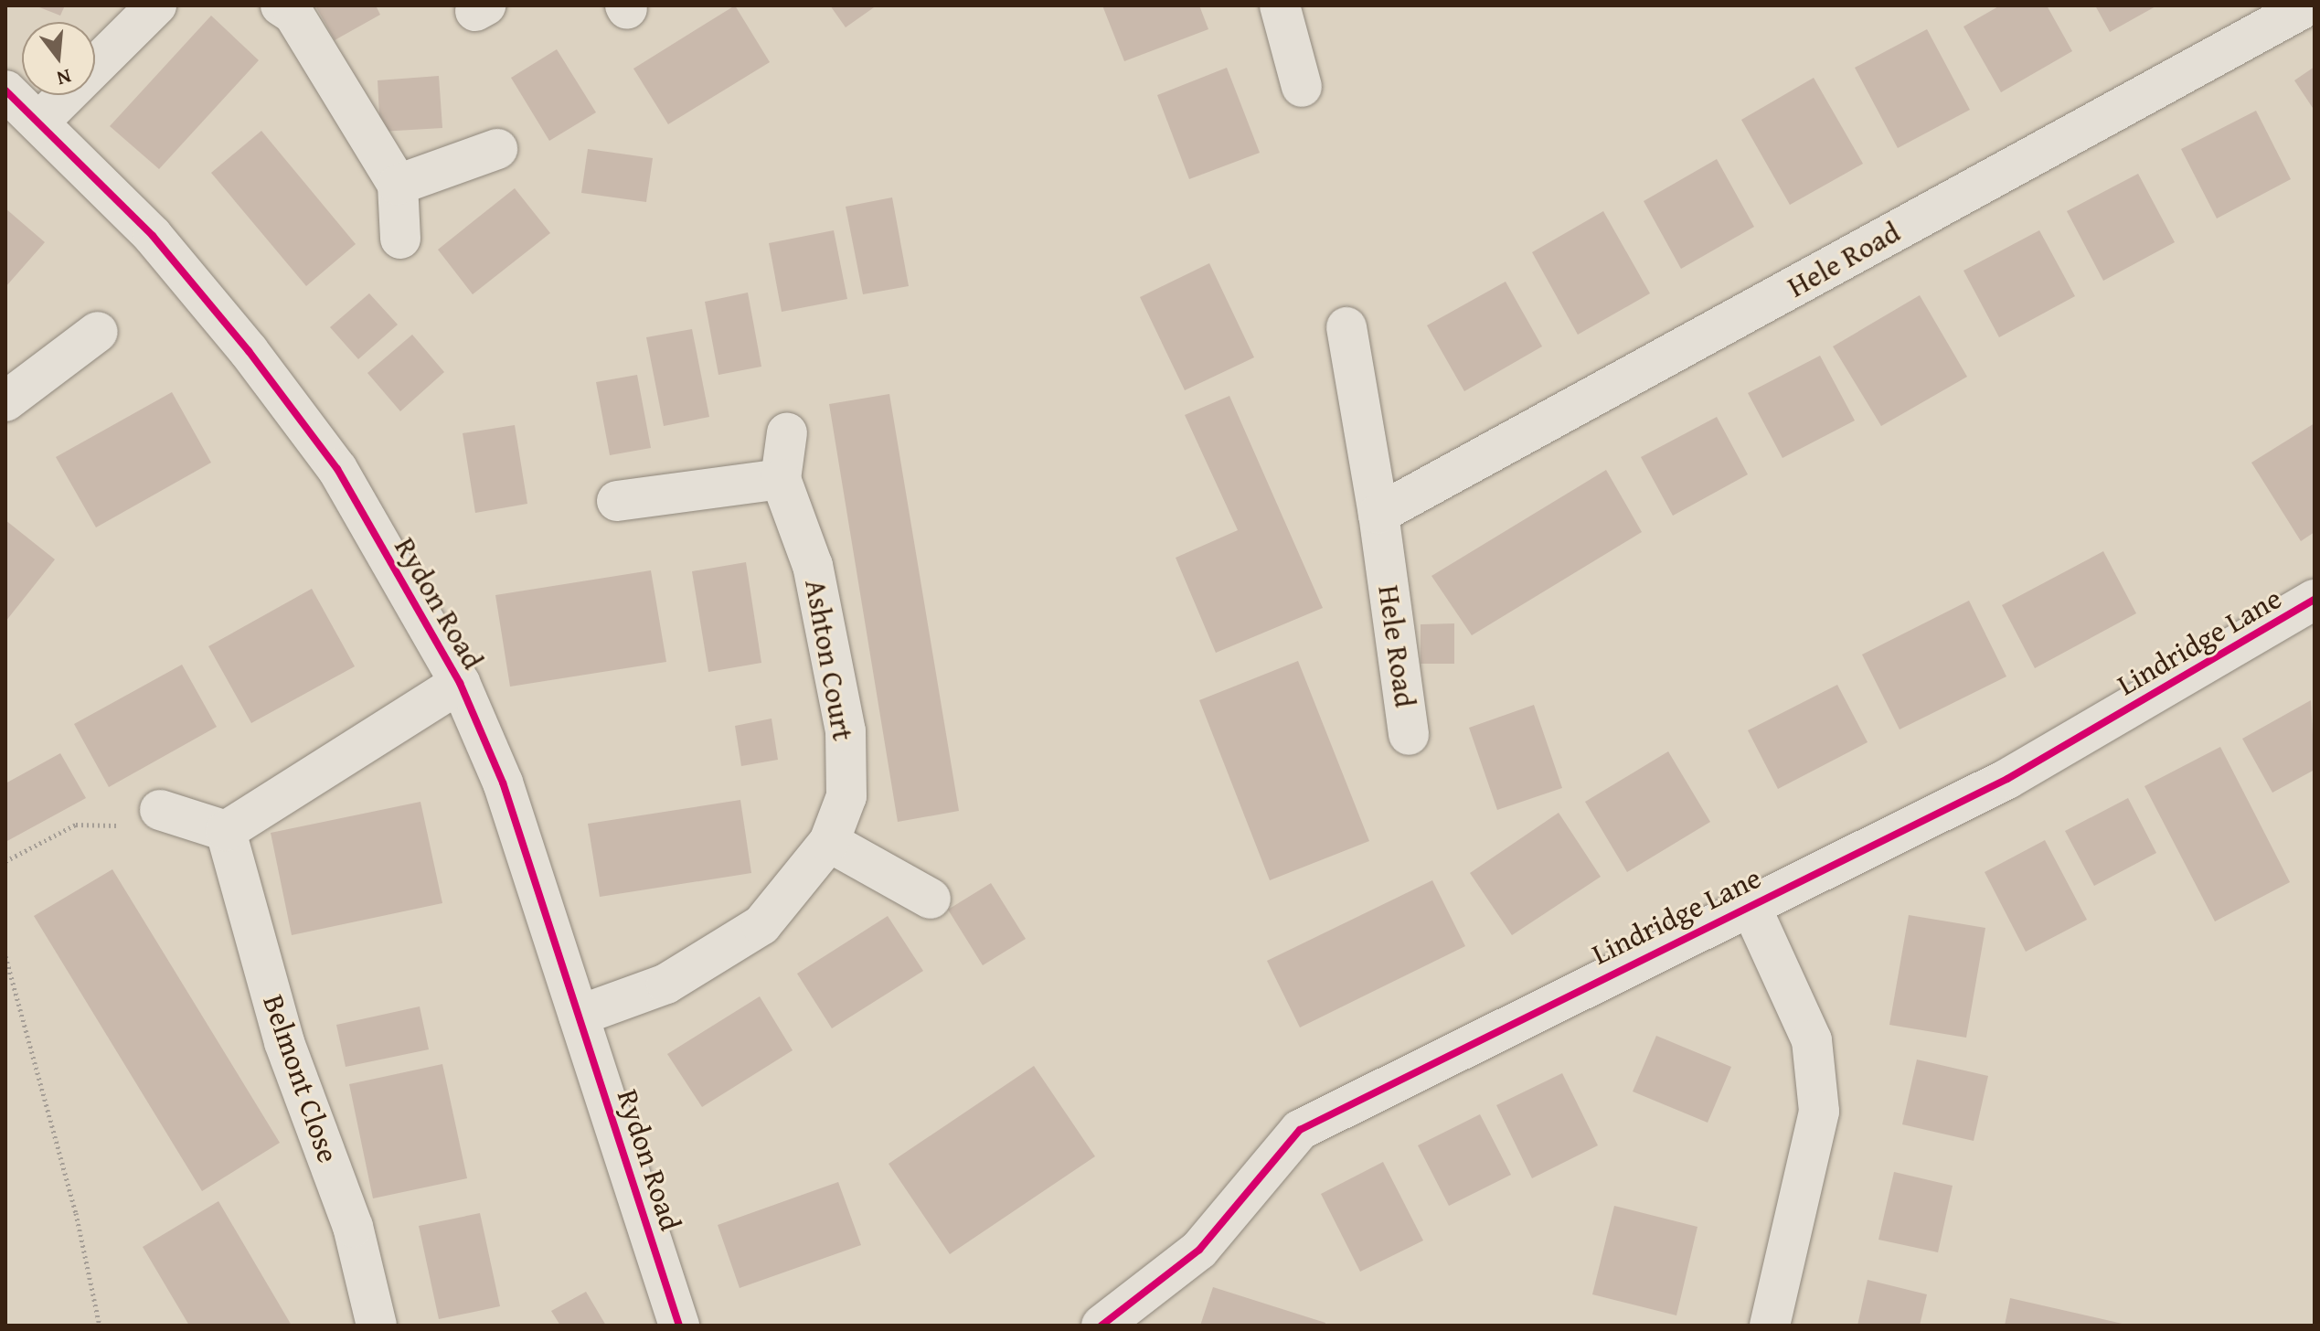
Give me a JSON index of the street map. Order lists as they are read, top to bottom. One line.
{"streets":{"street":["Hele Road","Rydon Road","Lindridge Lane","Ashton Court","Belmont Close"]},"crossings":[["Rydon Road","Ashton Court"]],"north":"bottom"}
